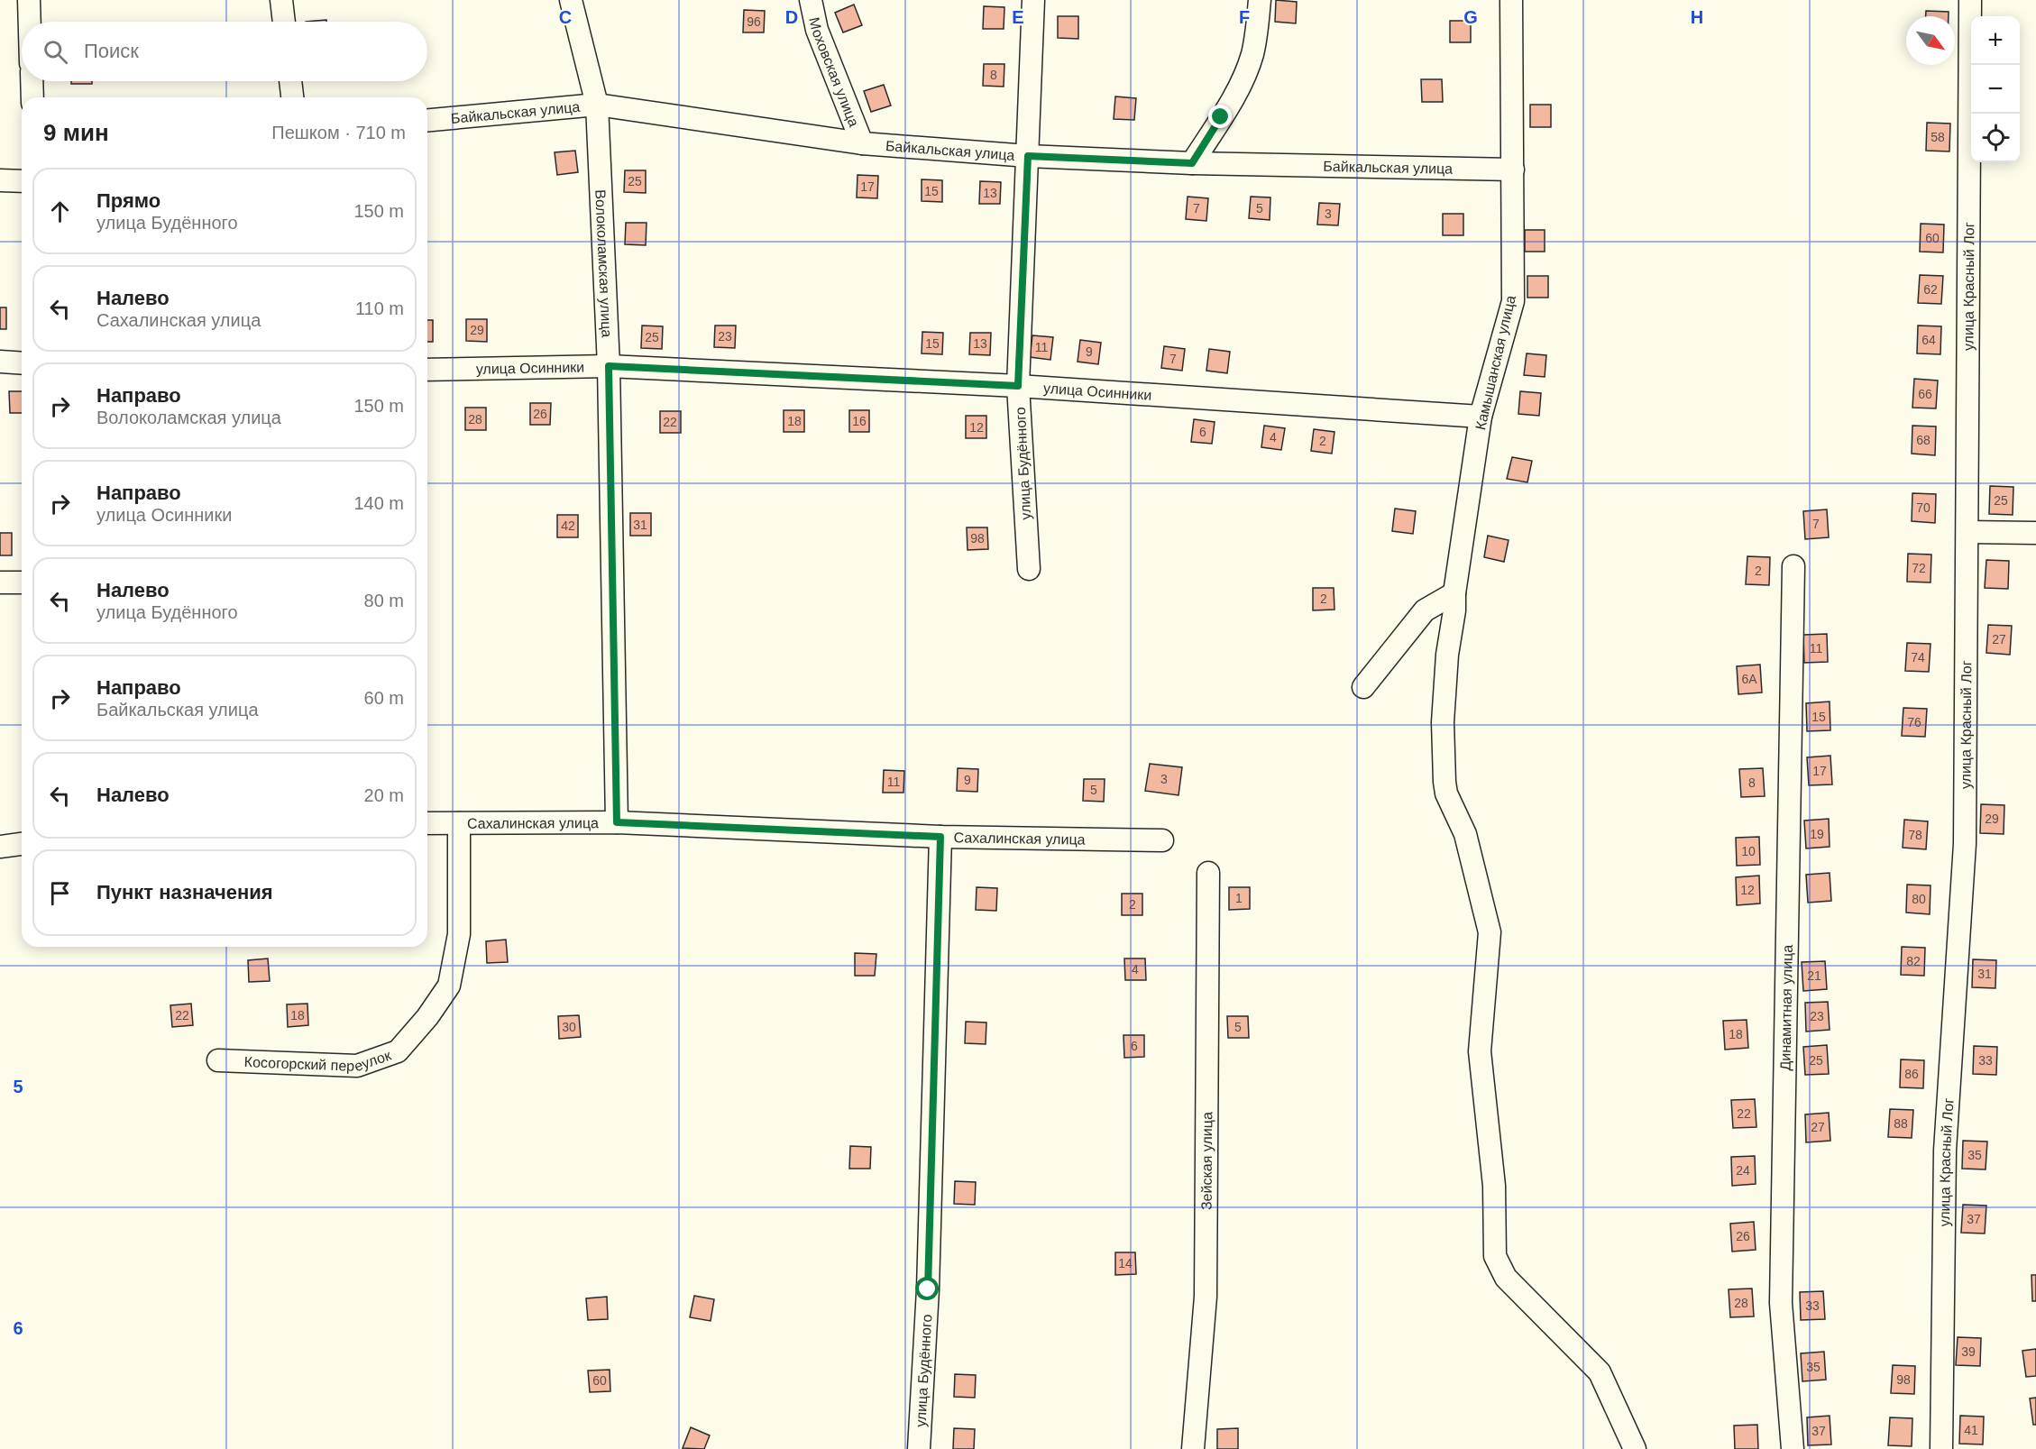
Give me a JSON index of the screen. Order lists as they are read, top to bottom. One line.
{"streets":{"street":["Моховская улица","Байкальская улица","Волоколамская улица","улица Красный Лог","Камышанская улица","улица Осинники","улица Будённого","Сахалинская улица","Динамитная улица","Косогорский переулок","Зейская улица"]},"crossings":[["Моховская улица","Байкальская улица"],["Байкальская улица","Волоколамская улица"],["Байкальская улица","Камышанская улица"],["Байкальская улица","улица Будённого"],["Волоколамская улица","улица Осинники"],["Волоколамская улица","Сахалинская улица"],["Камышанская улица","улица Осинники"],["улица Осинники","улица Будённого"],["улица Будённого","Сахалинская улица"],["Сахалинская улица","Косогорский переулок"]],"house_numbers":["96","8","58","25","17","15","13","7","5","3","60","62","29","23","25","64","15","13","11","9","7","66","26","28","18","16","22","12","6","4","68","2","25","70","7","31","42","98","72","2","2","27","11","74","6А","15","76","17","3","9","11","8","5","29","19","78","10","12","1","80","2","82","4","31","21","22","18","23","30","5","18","6","25","33","86","22","88","27","35","24","37","26","14","28","33","39","35","98","60","41","37"],"north":"bottom right","page":{"map_buttons":["+","−"],"search":"Поиск","heading":["9 мин","Пешком · 710 m"],"list":[["Прямо","улица Будённого","150 m"],["Налево","Сахалинская улица","110 m"],["Направо","Волоколамская улица","150 m"],["Направо","улица Осинники","140 m"],["Налево","улица Будённого","80 m"],["Направо","Байкальская улица","60 m"],["Налево","20 m"],"Пункт назначения"]},"grid":{"columns":["C","D","E","F","G","H"],"rows":["5","6"]}}
